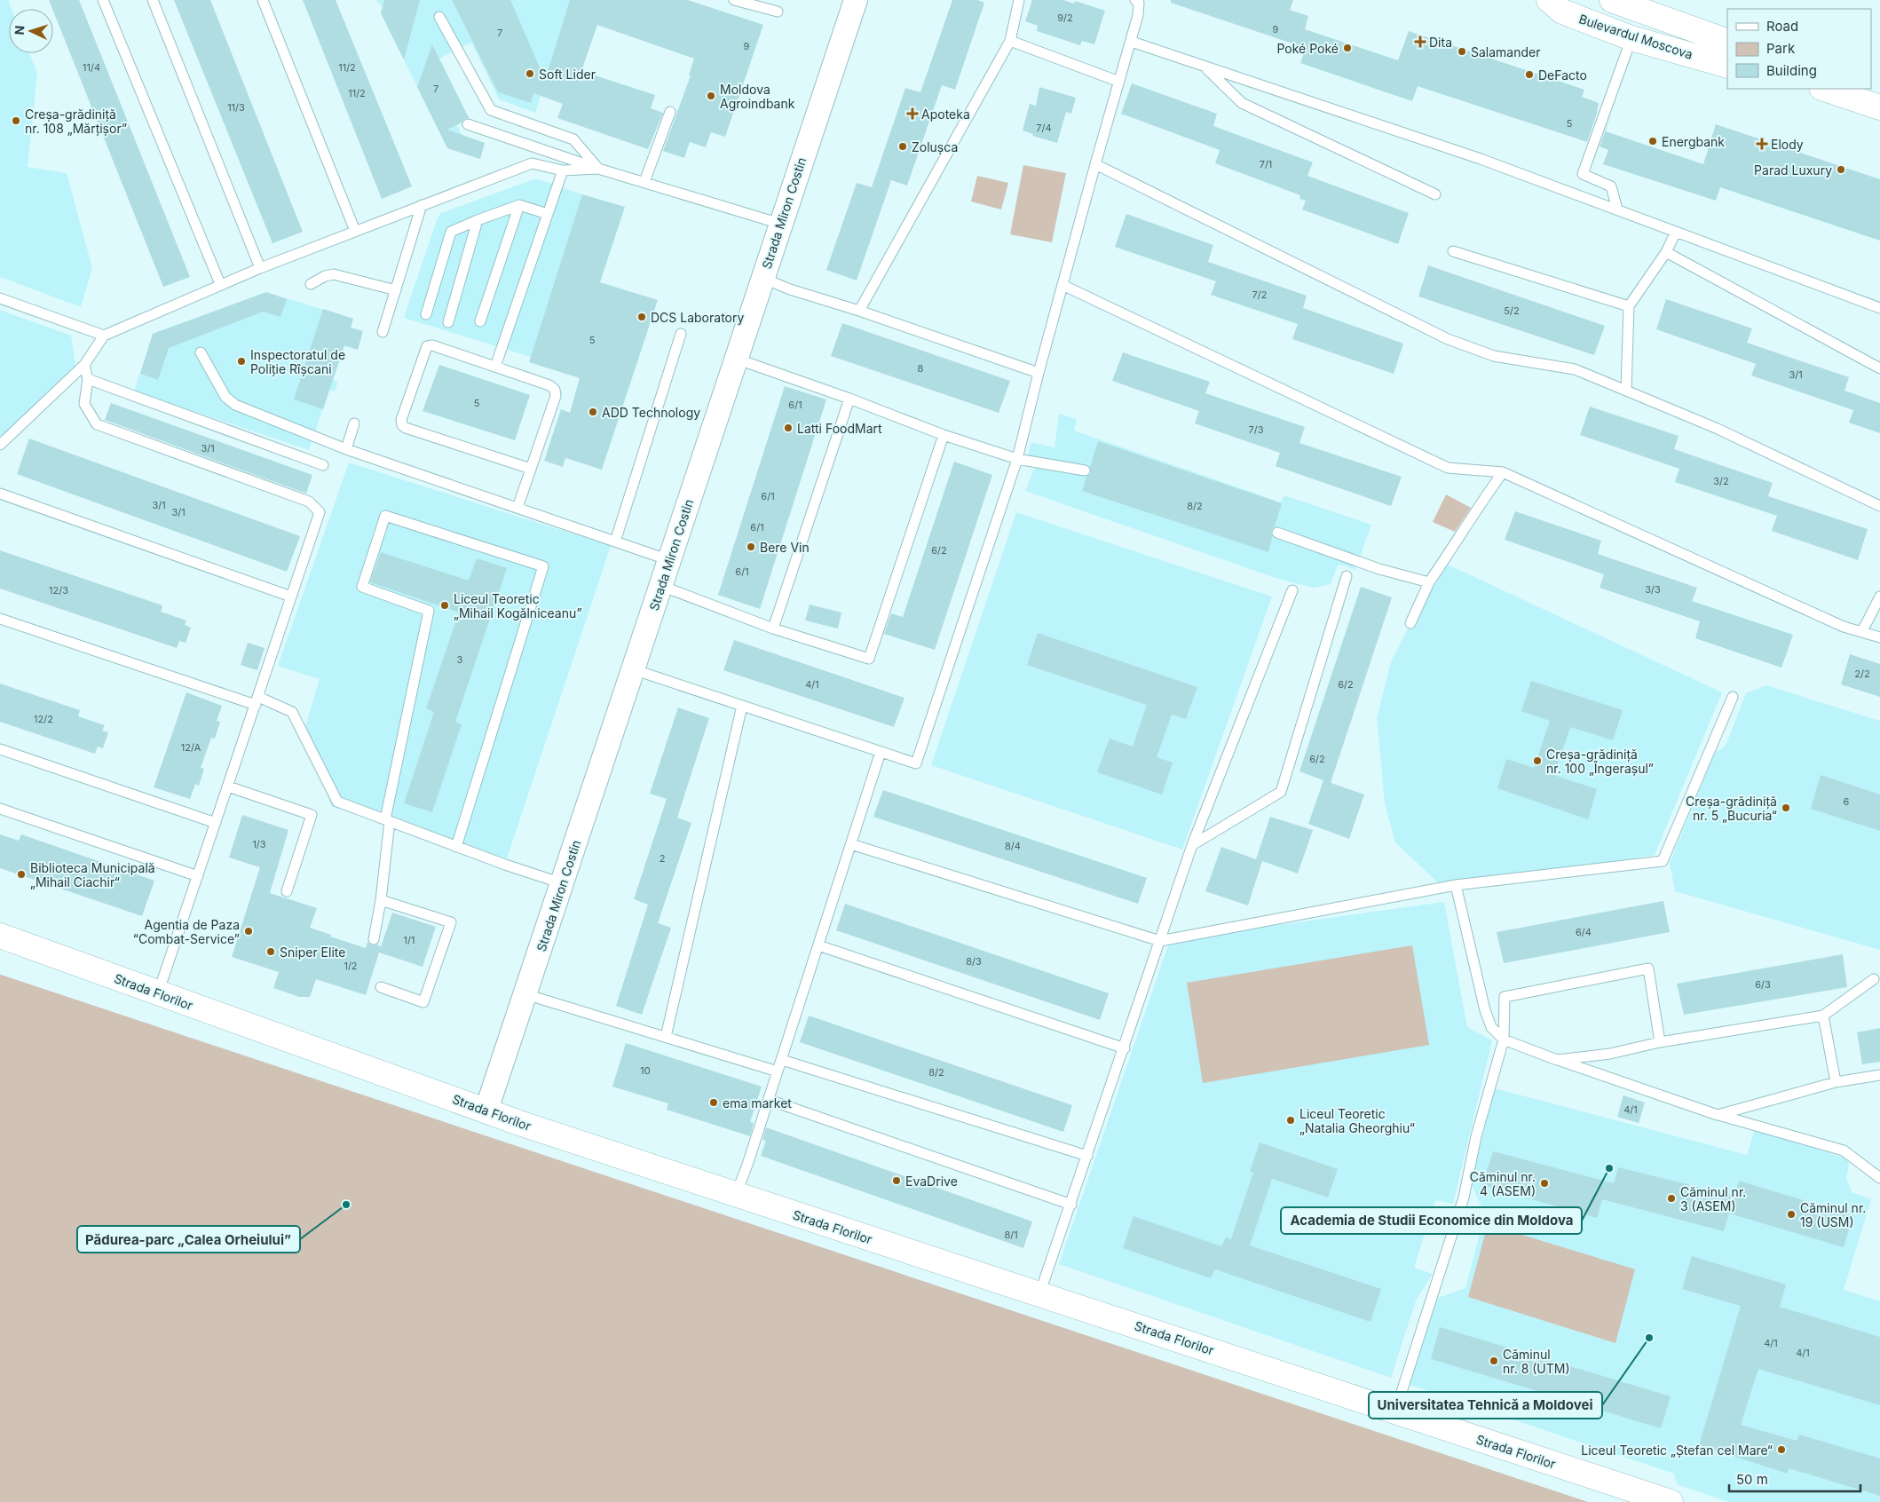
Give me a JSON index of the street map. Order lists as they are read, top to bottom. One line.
{"streets":{"main road":["Bulevardul Moscova","Strada Florilor"],"street":["Strada Miron Costin"]},"crossings":[["Strada Miron Costin","Strada Florilor"]],"places":{"health":["Dita","Apoteka","Elody"],"other":["Poké Poké","Salamander","Soft Lider","DeFacto","Moldova Agroindbank","Creșa-grădiniță nr. 108 „Mărțișor”","Energbank","Zolușca","Parad Luxury","DCS Laboratory","Inspectoratul de Poliție Rîșcani","ADD Technology","Latti FoodMart","Bere Vin","Liceul Teoretic „Mihail Kogălniceanu”","Creșa-grădiniță nr. 100 „Îngerașul”","Creșa-grădiniță nr. 5 „Bucuria“","Biblioteca Municipală „Mihail Ciachir“","Agentia de Paza “Combat-Service”","Sniper Elite","ema market","Liceul Teoretic „Natalia Gheorghiu“","Academia de Studii Economice din Moldova","EvaDrive","Căminul nr. 4 (ASEM)","Căminul nr. 3 (ASEM)","Pădurea-parc „Calea Orheiului”","Căminul nr. 19 (USM)","Universitatea Tehnică a Moldovei","Căminul nr. 8 (UTM)","Liceul Teoretic „Ștefan cel Mare“"]},"house_numbers":["9/2","9","7","9","11/4","11/2","7","11/2","11/3","5","7/4","7/1","7/2","5/2","5","8","3/1","5","6/1","7/3","3/1","3/2","6/1","3/1","8/2","3/1","6/1","6/2","6/1","3/3","12/3","3","2/2","4/1","6/2","12/2","12/A","6/2","6","1/3","8/4","2","6/4","1/1","8/3","1/2","6/3","10","8/2","4/1","8/1","4/1","4/1"],"legend":["Road","Park","Building"],"scale_bar":"50 m","north":"left"}
